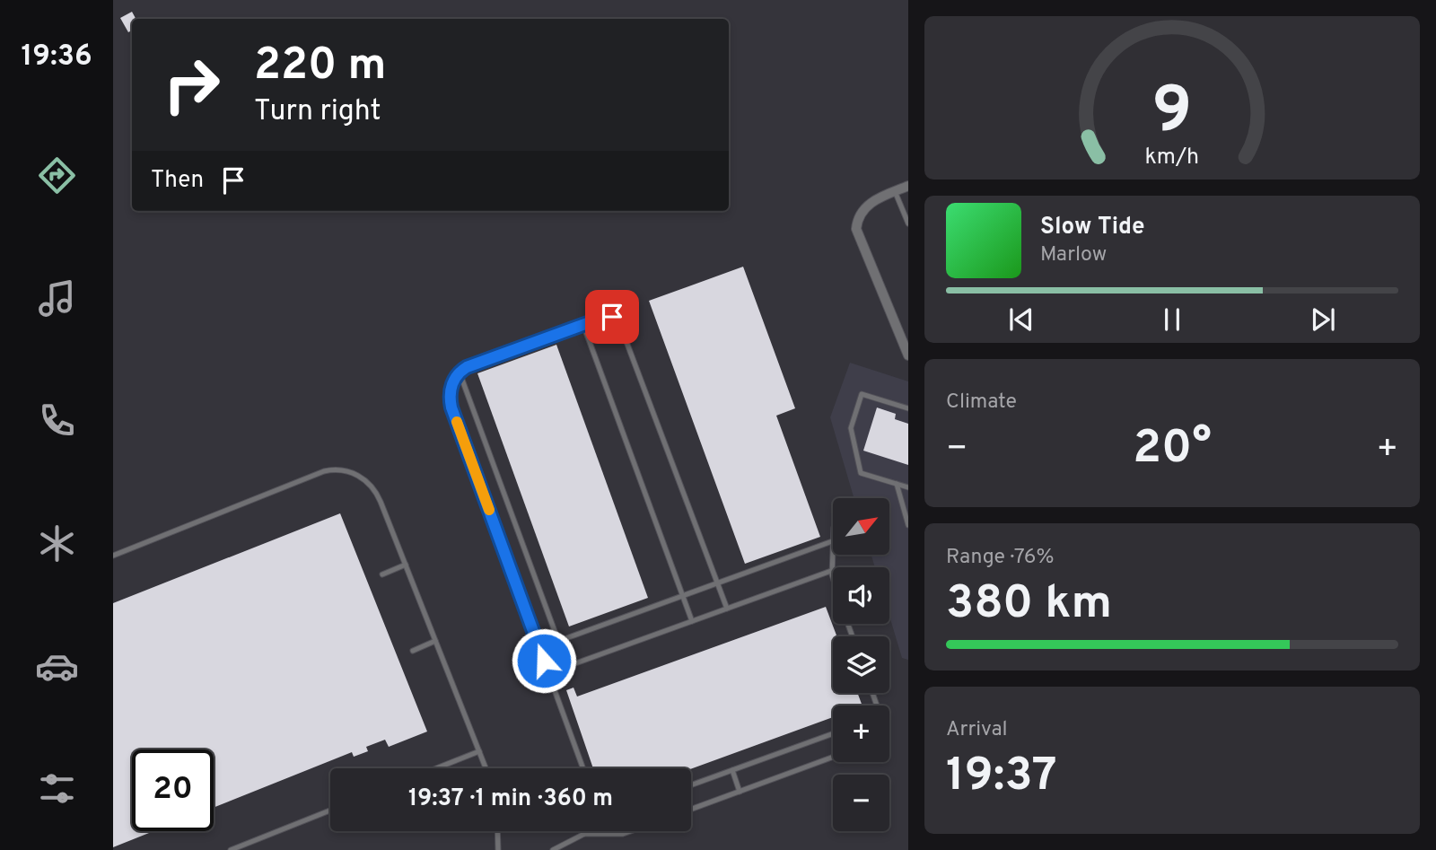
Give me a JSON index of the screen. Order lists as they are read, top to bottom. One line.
{"north":"top right","page":{"tabs":"19:36","turn":["220 m","Turn right"],"then":"Then","song":["Slow Tide","Marlow"],"tile":["Climate",["Range · 76%","380 km"],["Arrival","19:37"]],"heat":["−","20°","+"],"map_buttons":["+","−"],"limit":"20","trip":"19:37 · 1 min · 360 m","gauge":["9","km/h"]}}
